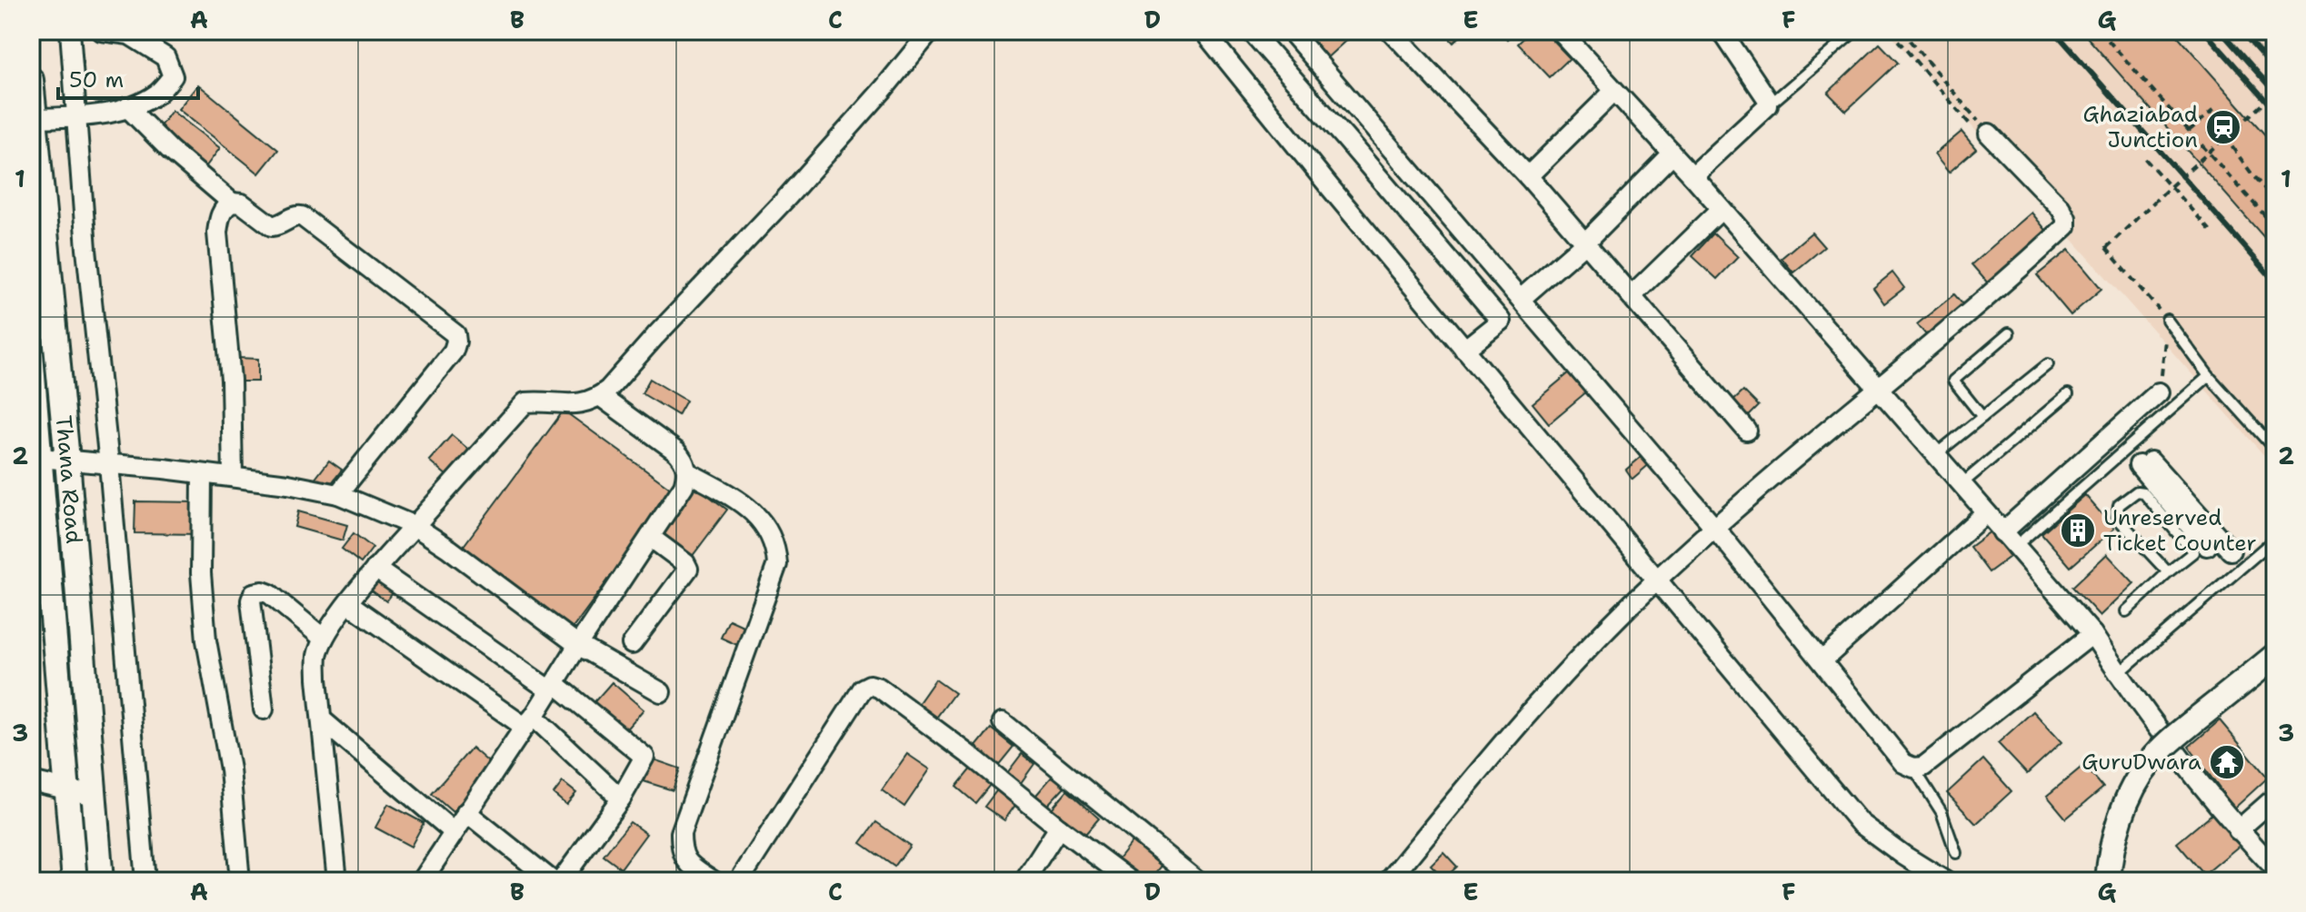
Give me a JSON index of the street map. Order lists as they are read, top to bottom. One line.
{"streets":{"street":["Thana Road"]},"places":{"station":["Ghaziabad Junction"],"building":["Unreserved Ticket Counter"],"temple":["GuruDwara"]},"scale_bar":"50 m","grid":{"columns":["A","B","C","D","E","F","G"],"rows":["1","2","3"]}}
